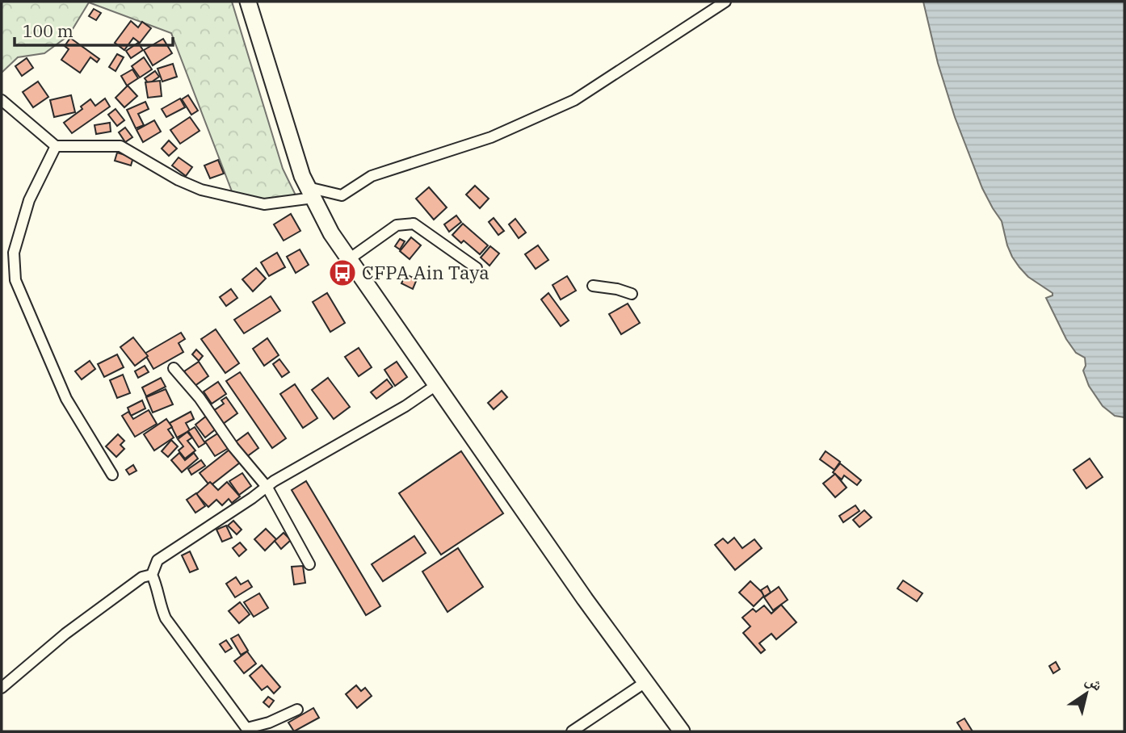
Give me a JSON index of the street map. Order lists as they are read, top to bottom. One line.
{"places":{"bus stop":["CFPA Ain Taya"]},"scale_bar":"100 m","north":"top right"}
